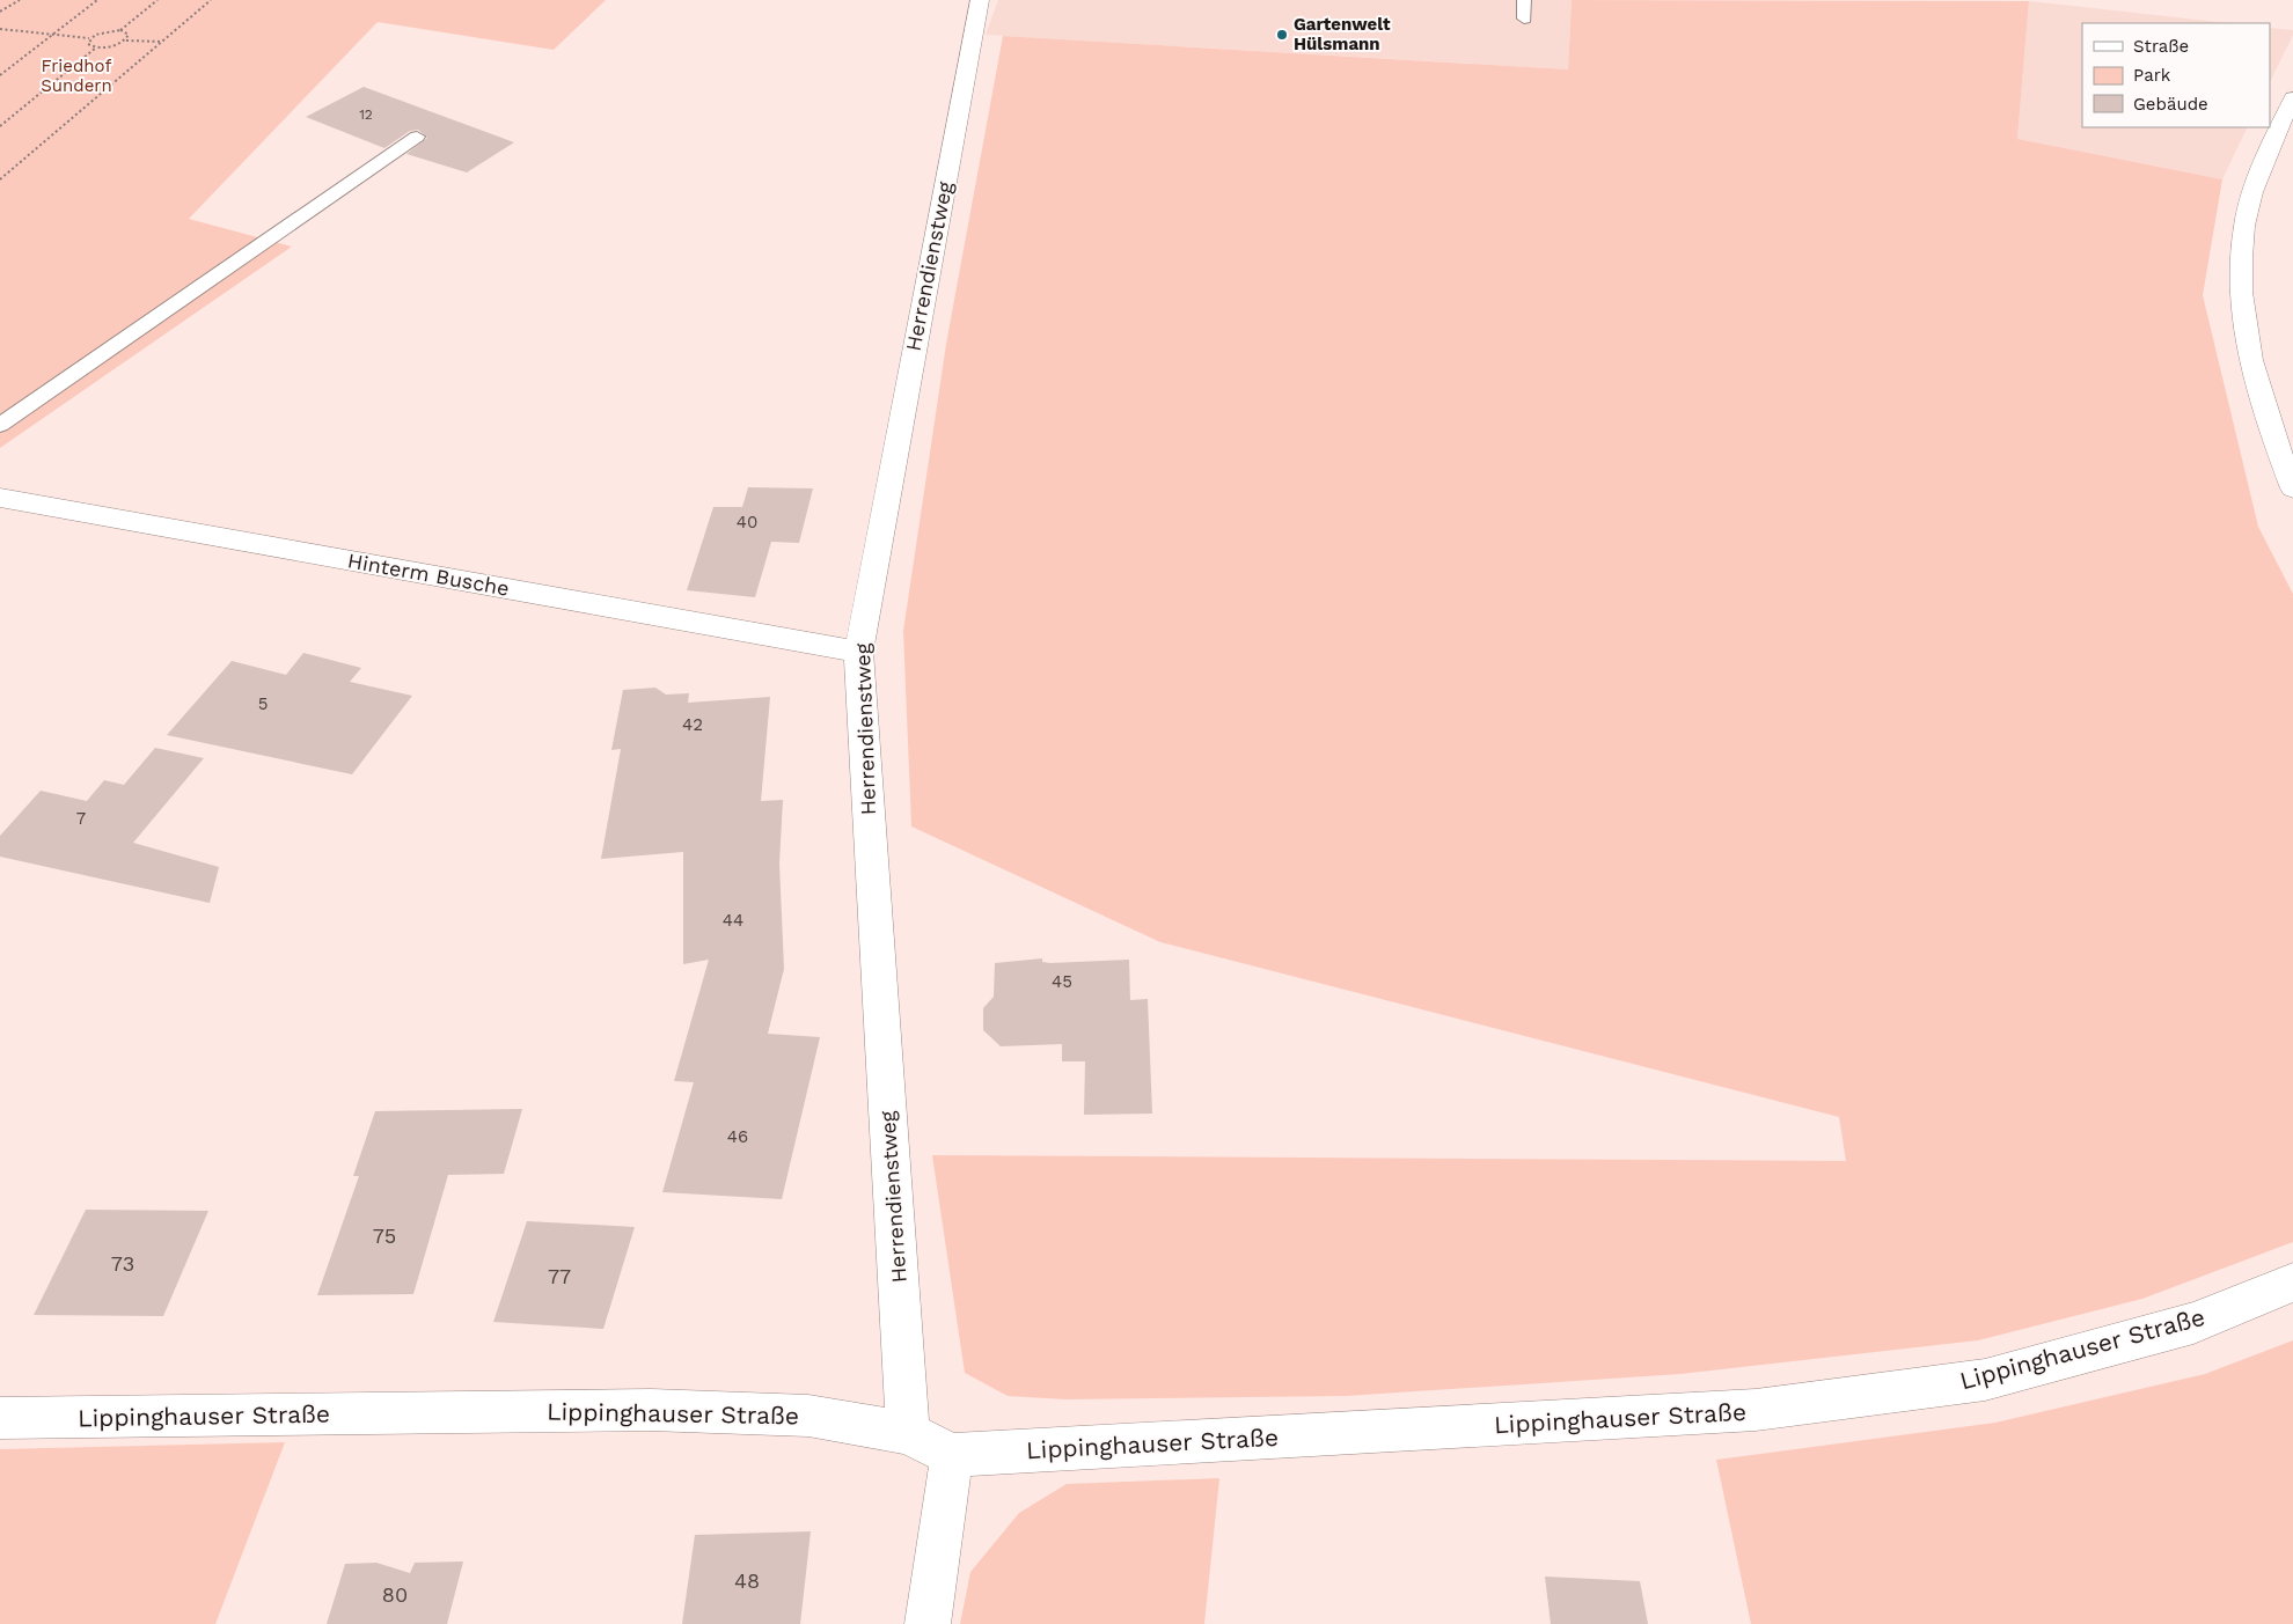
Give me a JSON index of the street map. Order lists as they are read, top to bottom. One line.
{"streets":{"street":["Herrendienstweg","Hinterm Busche","Lippinghauser Straße"]},"crossings":[["Herrendienstweg","Hinterm Busche"],["Herrendienstweg","Lippinghauser Straße"]],"parks":["Friedhof Sundern"],"places":["Gartenwelt Hülsmann"],"house_numbers":["12","40","5","42","7","44","45","46","75","73","77","48","80"],"legend":["Straße","Park","Gebäude"]}
